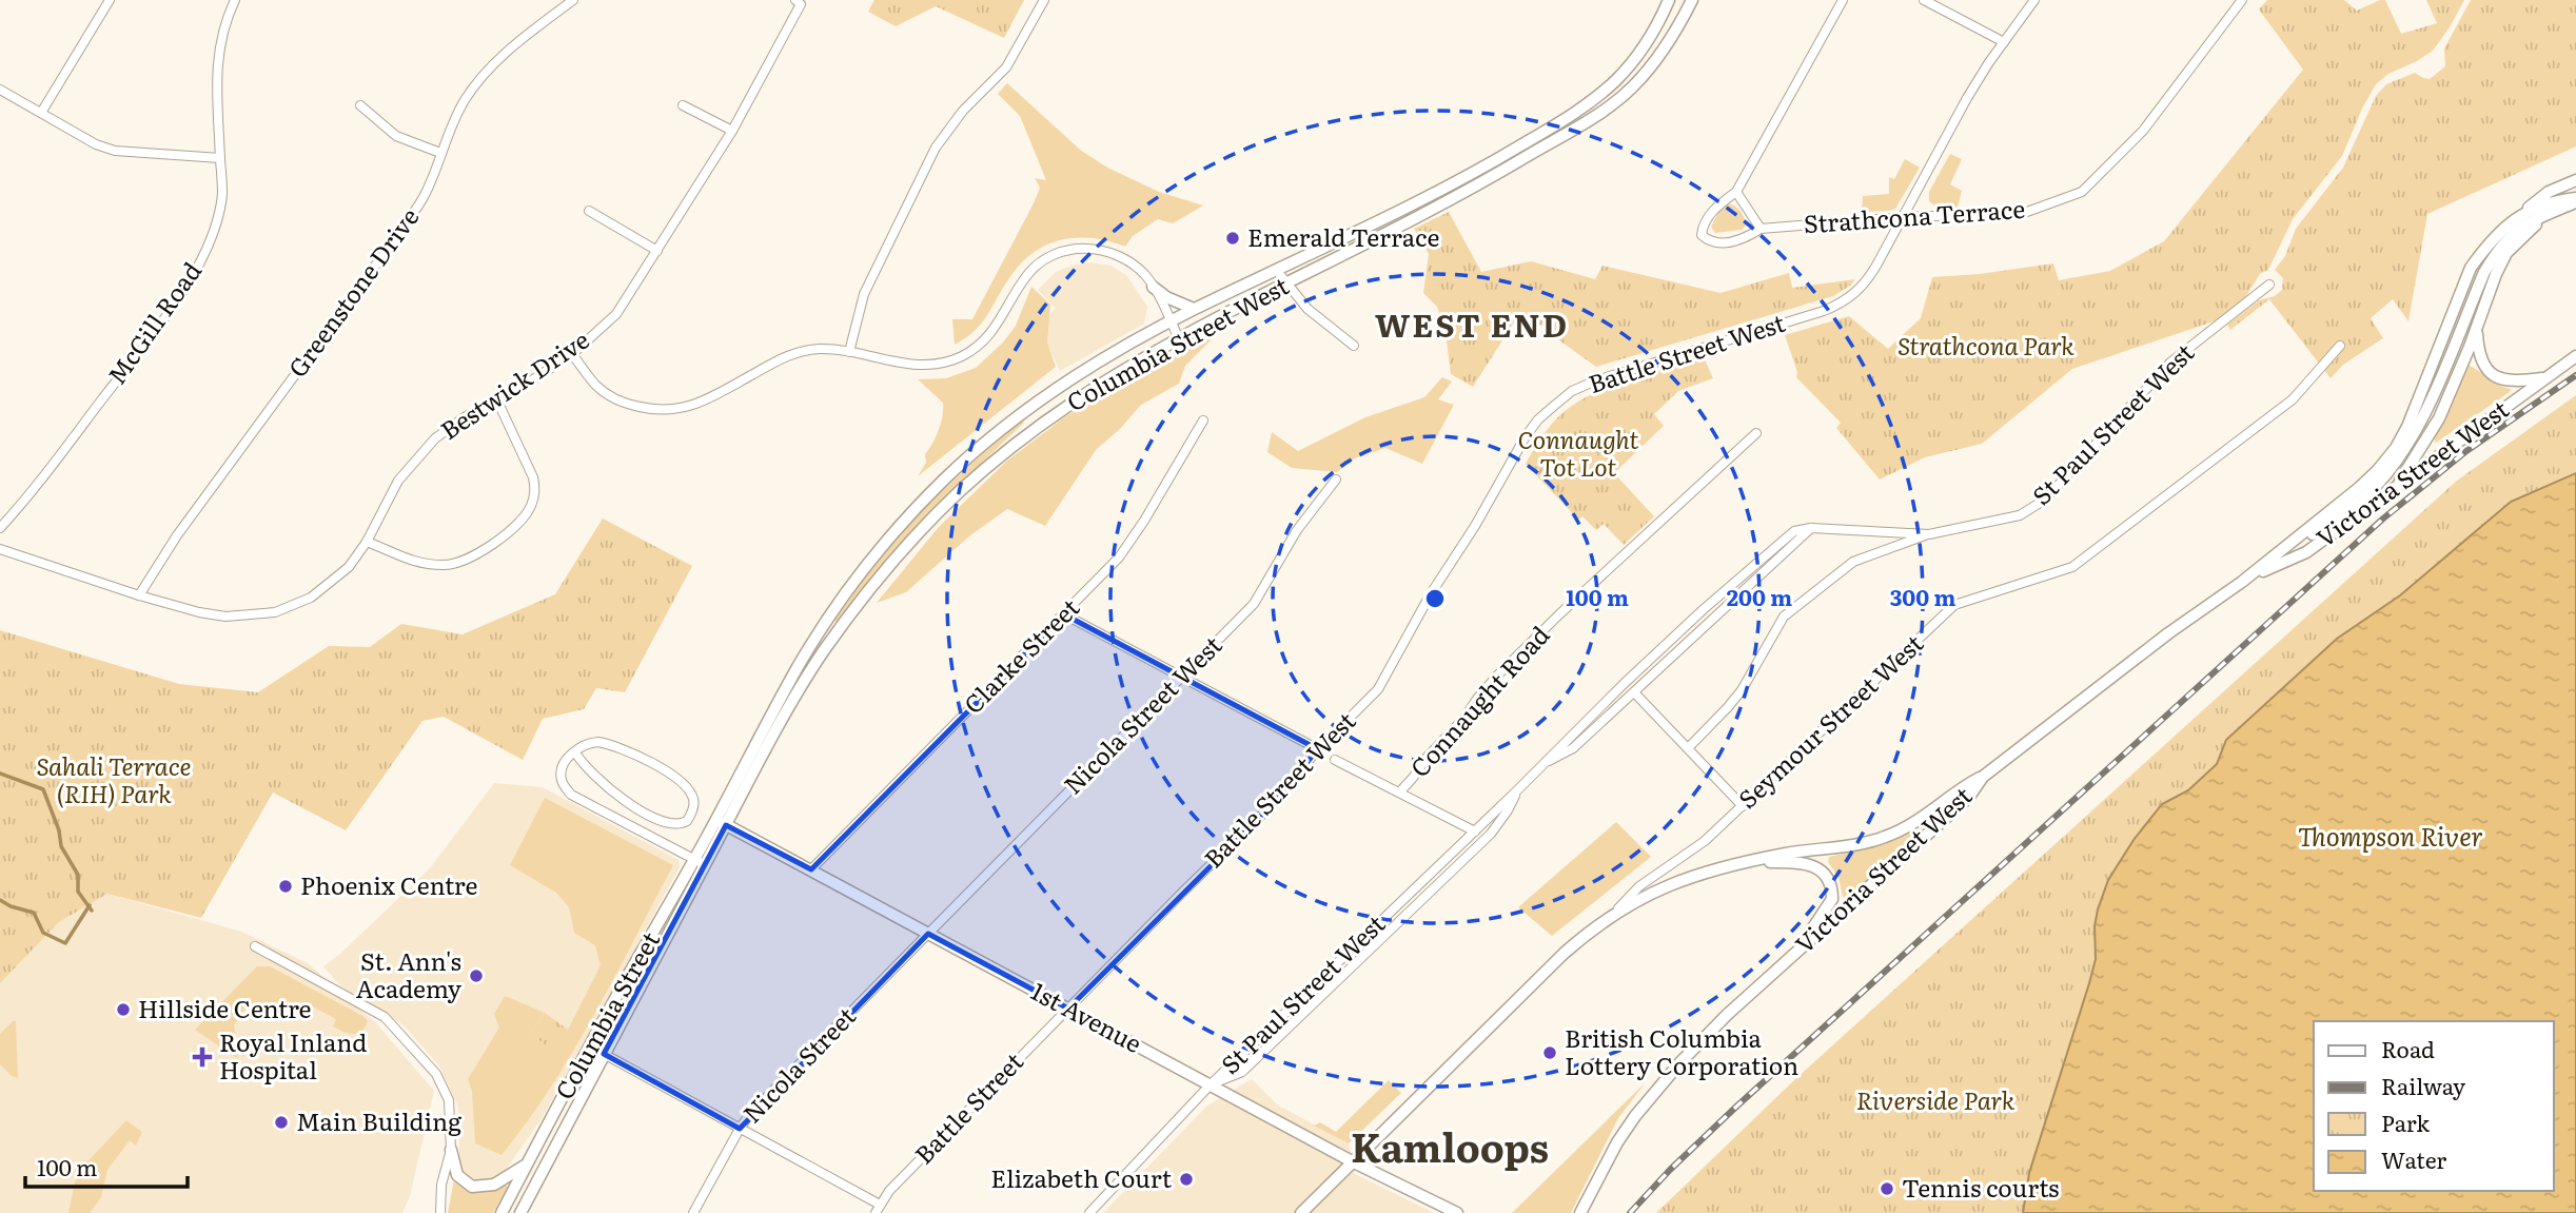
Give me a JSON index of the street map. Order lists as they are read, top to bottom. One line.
{"streets":{"main road":["Columbia Street West","Victoria Street West","Seymour Street West","Columbia Street","1st Avenue"],"street":["Strathcona Terrace","Greenstone Drive","McGill Road","Battle Street West","Bestwick Drive","St Paul Street West","Clarke Street","Connaught Road","Nicola Street West","Nicola Street","Battle Street"]},"crossings":[["Strathcona Terrace","Battle Street West"],["Greenstone Drive","Bestwick Drive"],["Columbia Street West","Columbia Street"],["Columbia Street West","1st Avenue"],["Battle Street West","1st Avenue"],["Battle Street West","Battle Street"],["St Paul Street West","1st Avenue"],["Victoria Street West","Seymour Street West"],["Clarke Street","1st Avenue"],["Nicola Street West","1st Avenue"],["Nicola Street West","Nicola Street"],["Seymour Street West","1st Avenue"],["Columbia Street","1st Avenue"],["1st Avenue","Nicola Street"],["1st Avenue","Battle Street"]],"districts":["WEST END","Kamloops"],"water":["Thompson River"],"parks":["Strathcona Park","Connaught Tot Lot","Sahali Terrace (RIH) Park","Riverside Park"],"places":{"other":["Emerald Terrace","Phoenix Centre","St. Ann's Academy","Hillside Centre","British Columbia Lottery Corporation","Main Building","Elizabeth Court","Tennis courts"],"health":["Royal Inland Hospital"]},"legend":["Road","Railway","Park","Water"],"scale_bar":"100 m","rings":["100 m","200 m","300 m"]}
